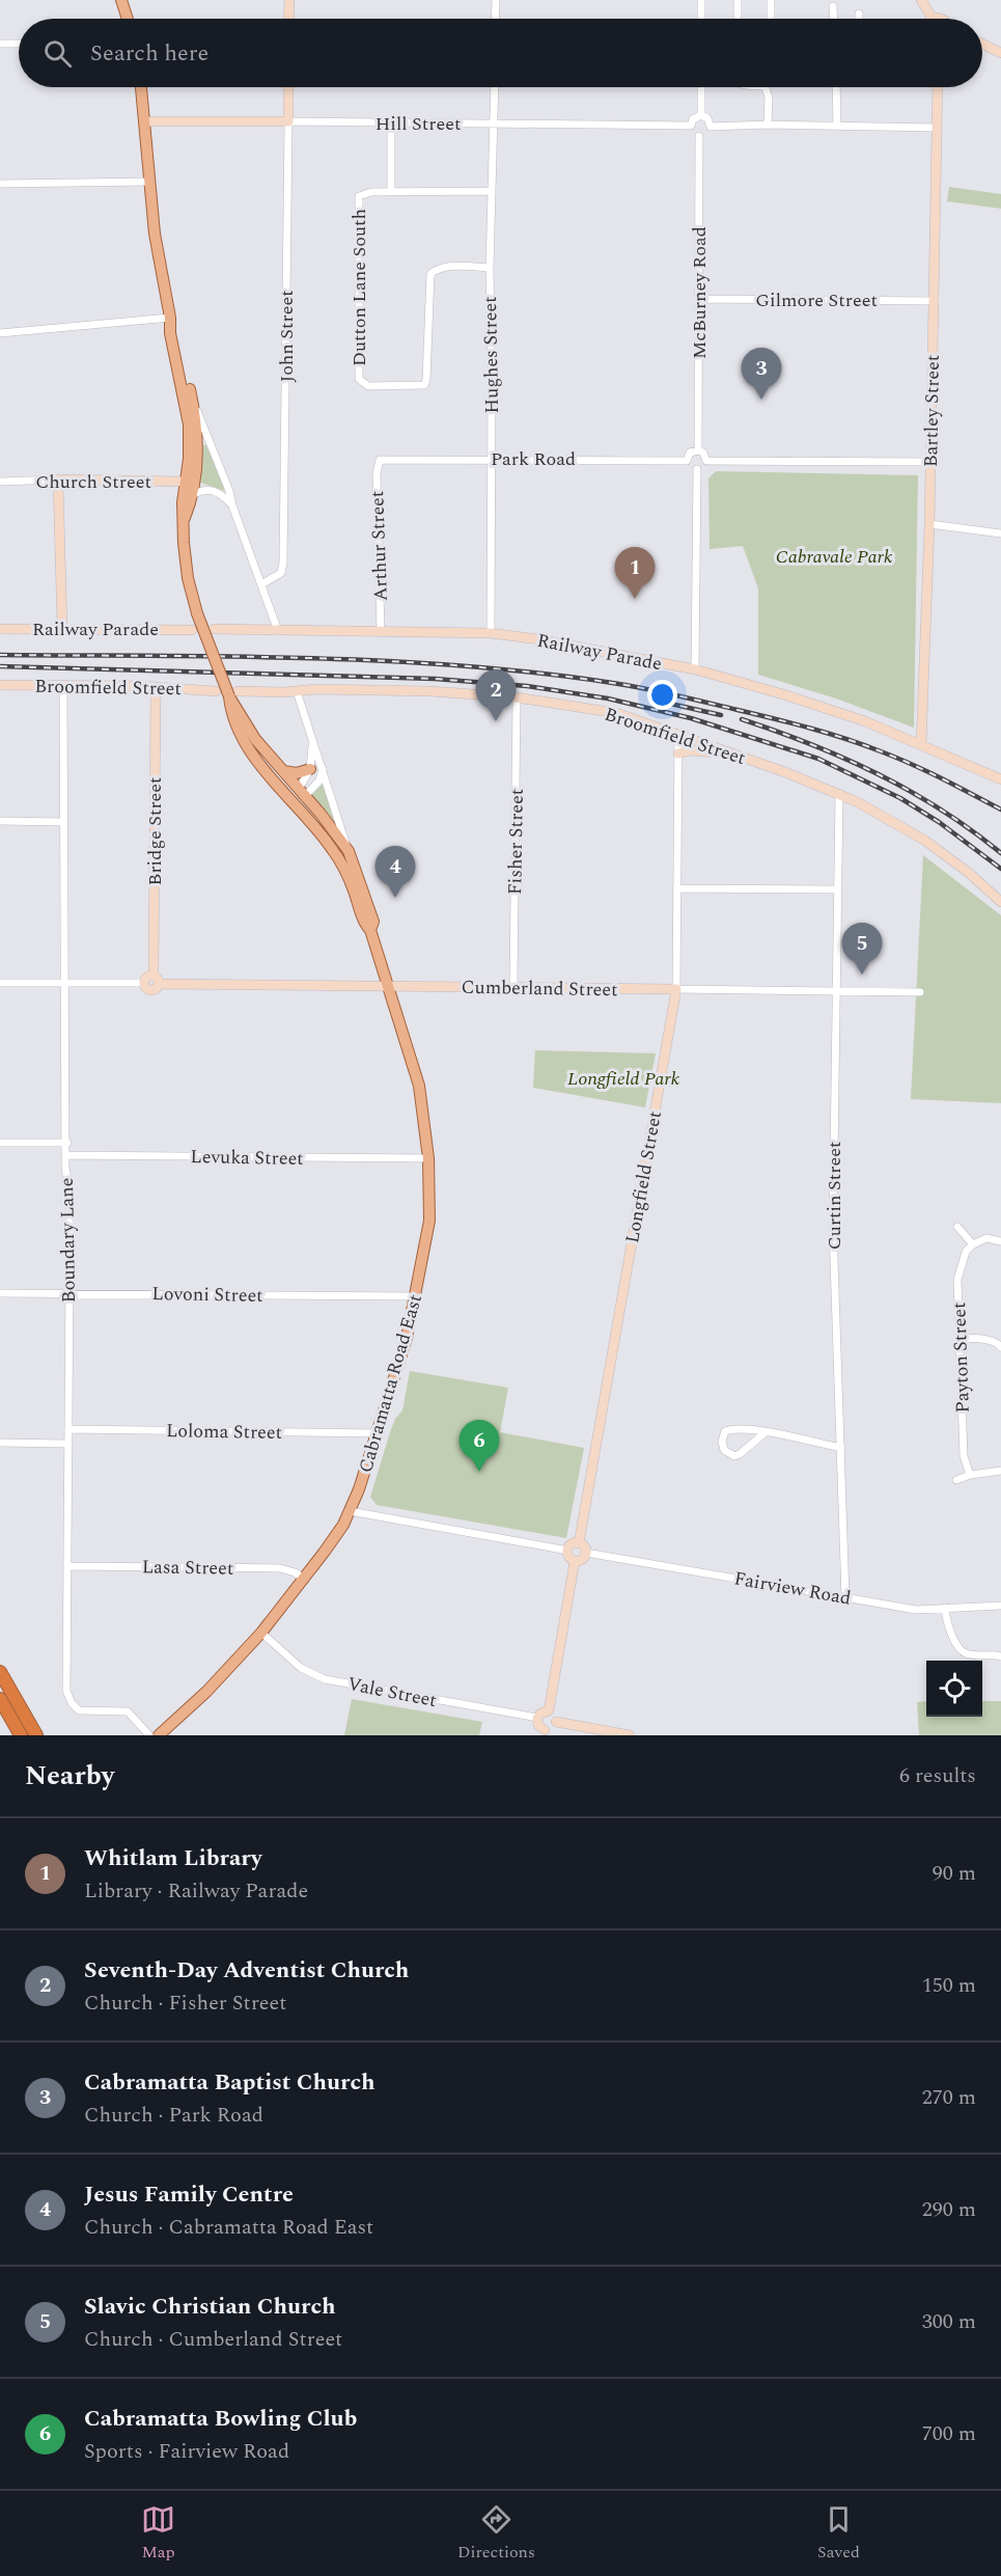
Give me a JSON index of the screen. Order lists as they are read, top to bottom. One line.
{"streets":{"main road":["Cabramatta Road East"],"street":["Hill Street","Dutton Lane South","McBurney Road","Gilmore Street","John Street","Hughes Street","Bartley Street","Park Road","Church Street","Arthur Street","Railway Parade","Broomfield Street","Bridge Street","Fisher Street","Cumberland Street","Levuka Street","Longfield Street","Curtin Street","Boundary Lane","Lovoni Street","Payton Street","Loloma Street","Lasa Street","Fairview Road","Vale Street"]},"crossings":[["Hill Street","McBurney Road"],["Hill Street","John Street"],["Hill Street","Hughes Street"],["Dutton Lane South","Hughes Street"],["McBurney Road","Gilmore Street"],["McBurney Road","Park Road"],["Gilmore Street","Bartley Street"],["Hughes Street","Park Road"],["Hughes Street","Railway Parade"],["Bartley Street","Railway Parade"],["Park Road","Arthur Street"],["Church Street","Cabramatta Road East"],["Arthur Street","Railway Parade"],["Broomfield Street","Bridge Street"],["Broomfield Street","Fisher Street"],["Broomfield Street","Longfield Street"],["Broomfield Street","Curtin Street"],["Broomfield Street","Boundary Lane"],["Broomfield Street","Cabramatta Road East"],["Bridge Street","Cumberland Street"],["Fisher Street","Cumberland Street"],["Cumberland Street","Longfield Street"],["Cumberland Street","Curtin Street"],["Cumberland Street","Cabramatta Road East"],["Levuka Street","Boundary Lane"],["Levuka Street","Cabramatta Road East"],["Longfield Street","Fairview Road"],["Curtin Street","Fairview Road"],["Boundary Lane","Lovoni Street"],["Boundary Lane","Loloma Street"],["Boundary Lane","Lasa Street"],["Lovoni Street","Cabramatta Road East"],["Cabramatta Road East","Loloma Street"],["Cabramatta Road East","Lasa Street"],["Cabramatta Road East","Vale Street"]],"parks":["Cabravale Park","Longfield Park"],"page":{"search":"Search here","pins":["3","1","2","4","5","6"],"heading":["Nearby","6 results"],"list":[{"mark":"1","name":"Whitlam Library","note":"Library · Railway Parade","value":"90 m"},{"mark":"2","name":"Seventh-Day Adventist Church","note":"Church · Fisher Street","value":"150 m"},{"mark":"3","name":"Cabramatta Baptist Church","note":"Church · Park Road","value":"270 m"},{"mark":"4","name":"Jesus Family Centre","note":"Church · Cabramatta Road East","value":"290 m"},{"mark":"5","name":"Slavic Christian Church","note":"Church · Cumberland Street","value":"300 m"},{"mark":"6","name":"Cabramatta Bowling Club","note":"Sports · Fairview Road","value":"700 m"}],"nav":["Map","Directions","Saved"]}}
